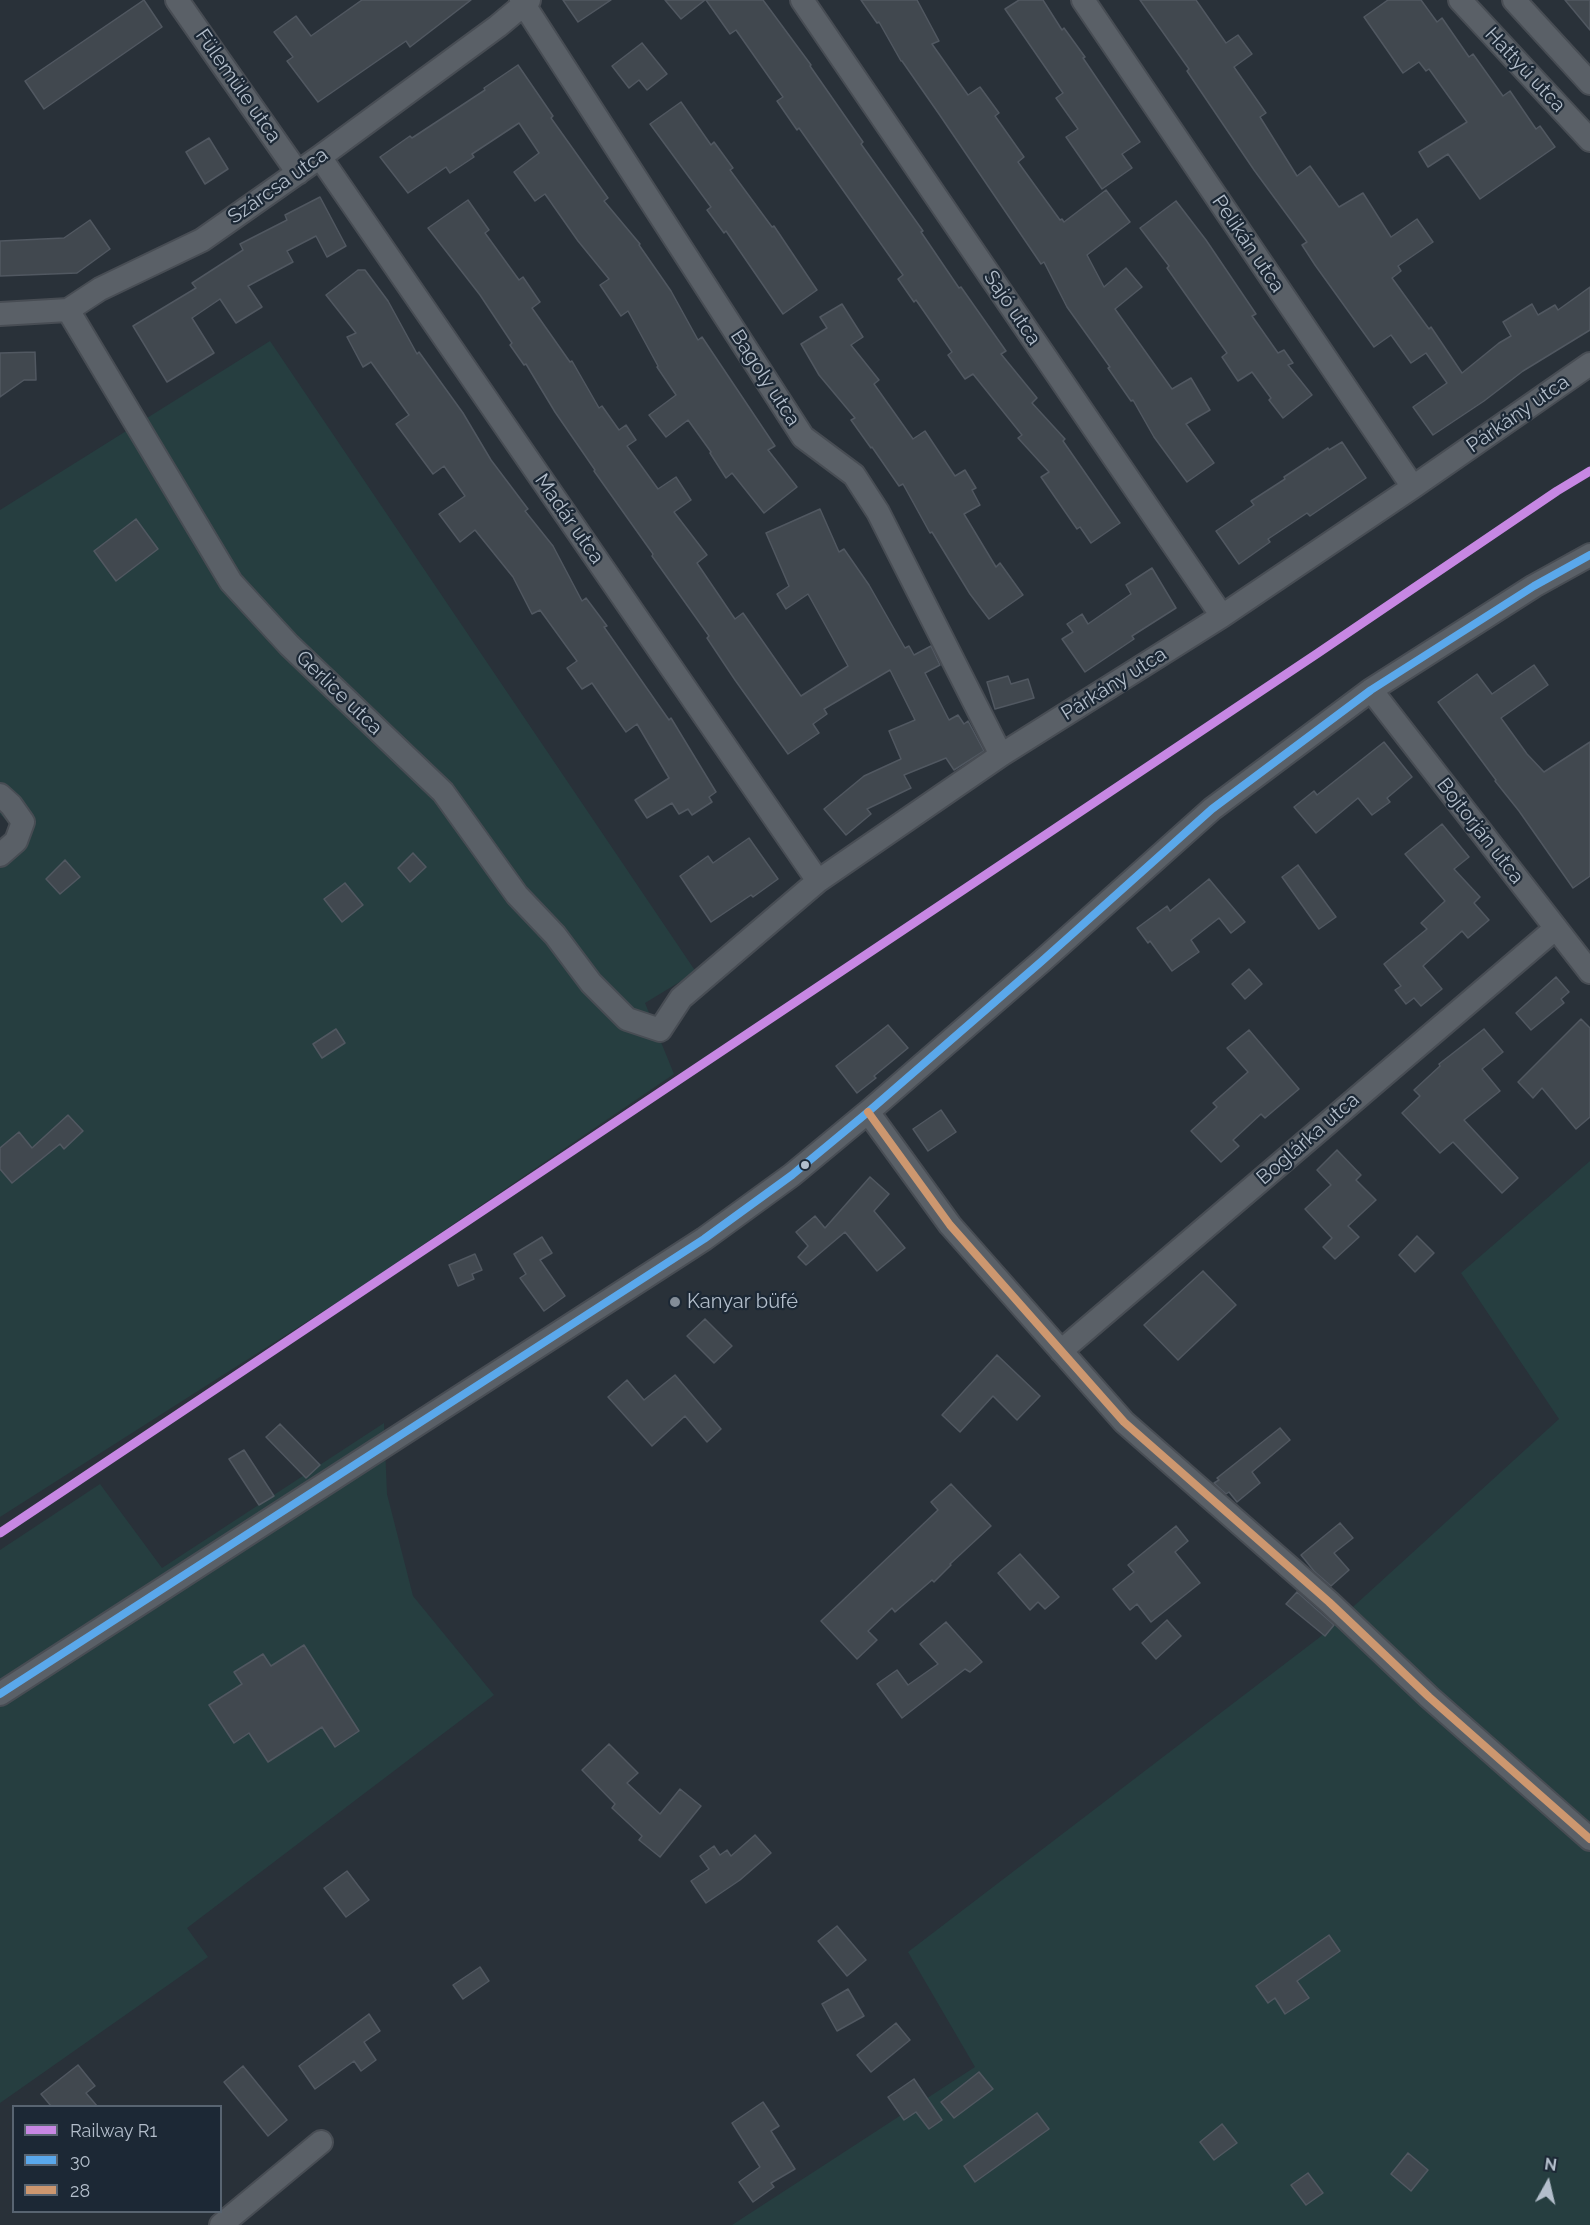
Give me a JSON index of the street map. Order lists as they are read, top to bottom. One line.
{"streets":{"street":["Hattyú utca","Fülemüle utca","Szárcsa utca","Pelikán utca","Sajó utca","Bagoly utca","Párkány utca","Madár utca","Gerlice utca","Bojtorján utca","Boglárka utca"]},"crossings":[["Fülemüle utca","Szárcsa utca"],["Szárcsa utca","Bagoly utca"],["Szárcsa utca","Madár utca"],["Szárcsa utca","Gerlice utca"],["Pelikán utca","Párkány utca"],["Sajó utca","Párkány utca"],["Bagoly utca","Párkány utca"],["Párkány utca","Madár utca"],["Párkány utca","Gerlice utca"],["Bojtorján utca","Boglárka utca"]],"places":["Kanyar büfé"],"lines":["rail line R1","transit line 30","transit line 28"],"legend":["Railway R1","30","28"],"north":"top"}
